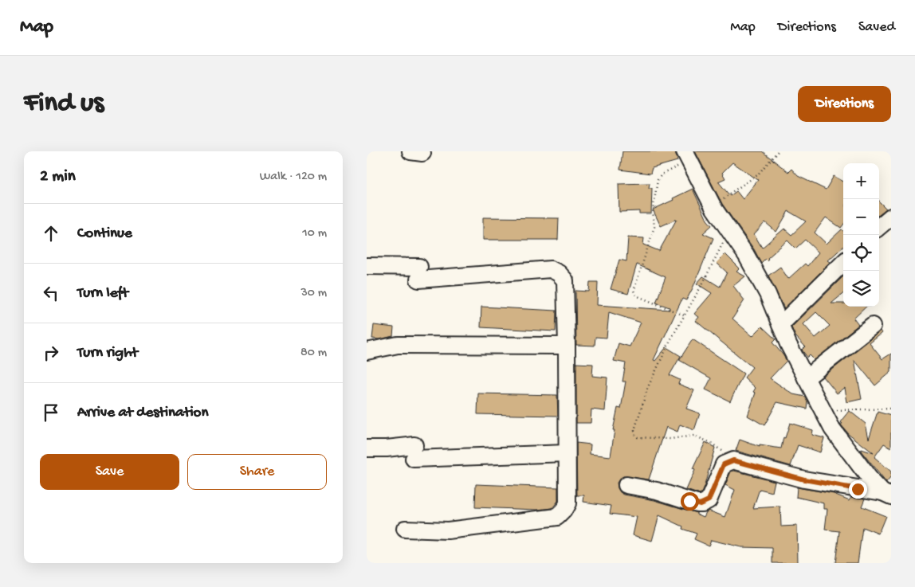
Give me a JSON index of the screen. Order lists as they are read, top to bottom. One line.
{"page":{"header":"Map","nav":["Map","Directions","Saved"],"buttons":["Directions",["Save","Share"]],"title":"Find us","heading":["2 min","Walk · 120 m"],"map_buttons":["+","−"],"list":[["Continue","10 m"],["Turn left","30 m"],["Turn right","80 m"],"Arrive at destination"]}}
